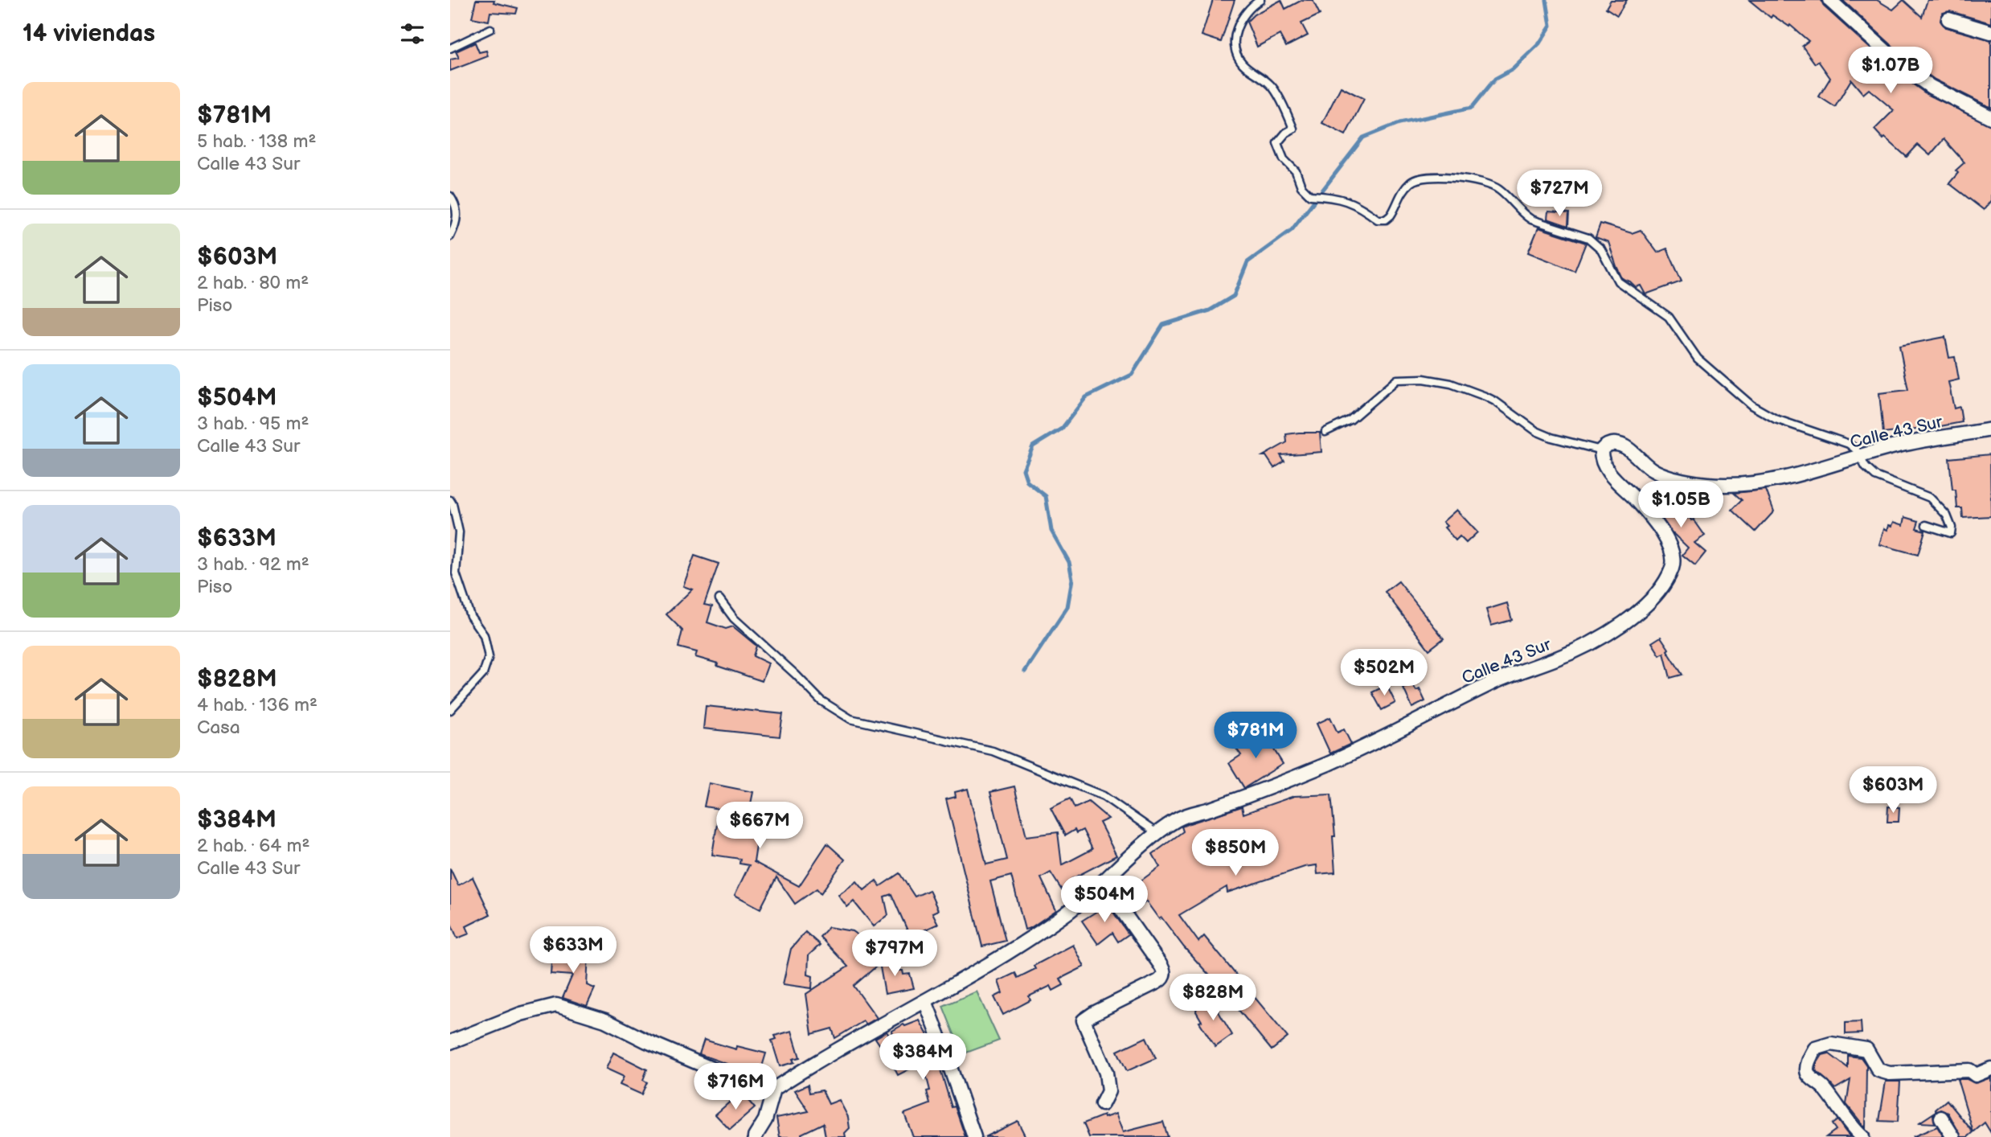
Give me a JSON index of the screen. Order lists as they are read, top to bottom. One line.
{"streets":{"street":["Calle 43 Sur"]},"page":{"heading":"14 viviendas","price":["$1.07B","$727M","$1.05B","$502M","$781M","$603M","$667M","$850M","$504M","$633M","$797M","$828M","$384M","$716M"],"list":[{"name":"$781M","note":"5 hab. · 138 m² · Calle 43 Sur"},{"name":"$603M","note":"2 hab. · 80 m² · Piso"},{"name":"$504M","note":"3 hab. · 95 m² · Calle 43 Sur"},{"name":"$633M","note":"3 hab. · 92 m² · Piso"},{"name":"$828M","note":"4 hab. · 136 m² · Casa"},{"name":"$384M","note":"2 hab. · 64 m² · Calle 43 Sur"}]}}
